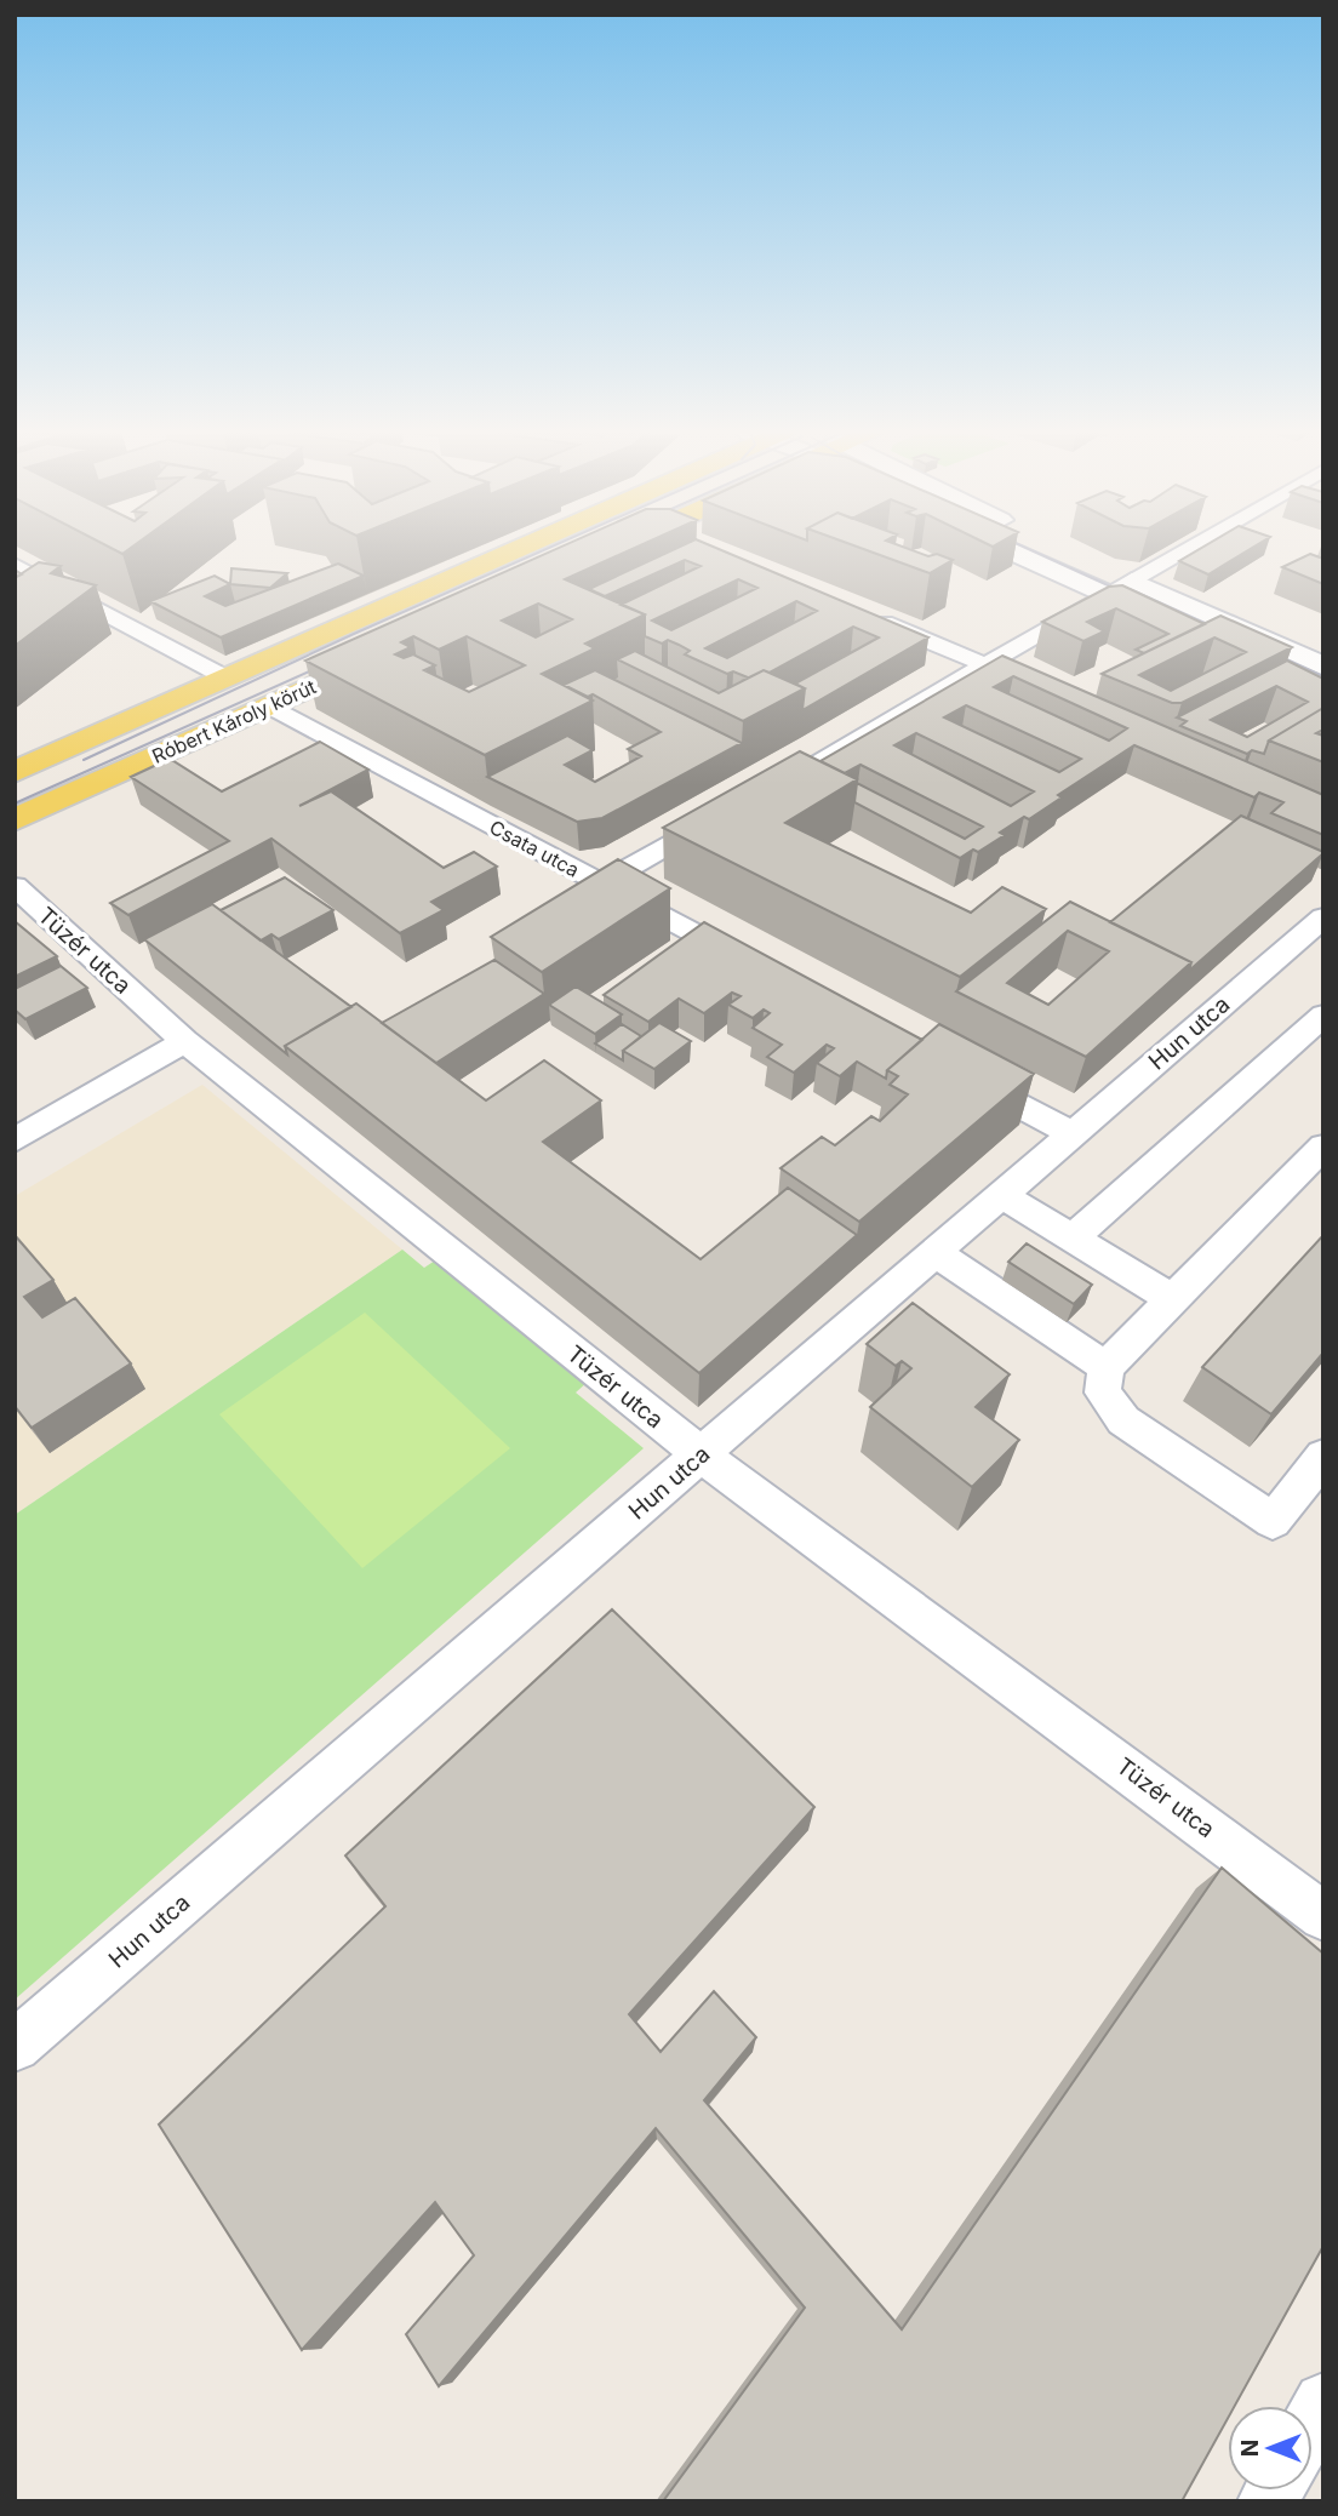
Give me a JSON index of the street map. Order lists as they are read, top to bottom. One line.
{"streets":{"main road":["Róbert Károly körút"],"street":["Csata utca","Tüzér utca","Hun utca"]},"crossings":[["Róbert Károly körút","Csata utca"],["Tüzér utca","Hun utca"]],"north":"left"}
